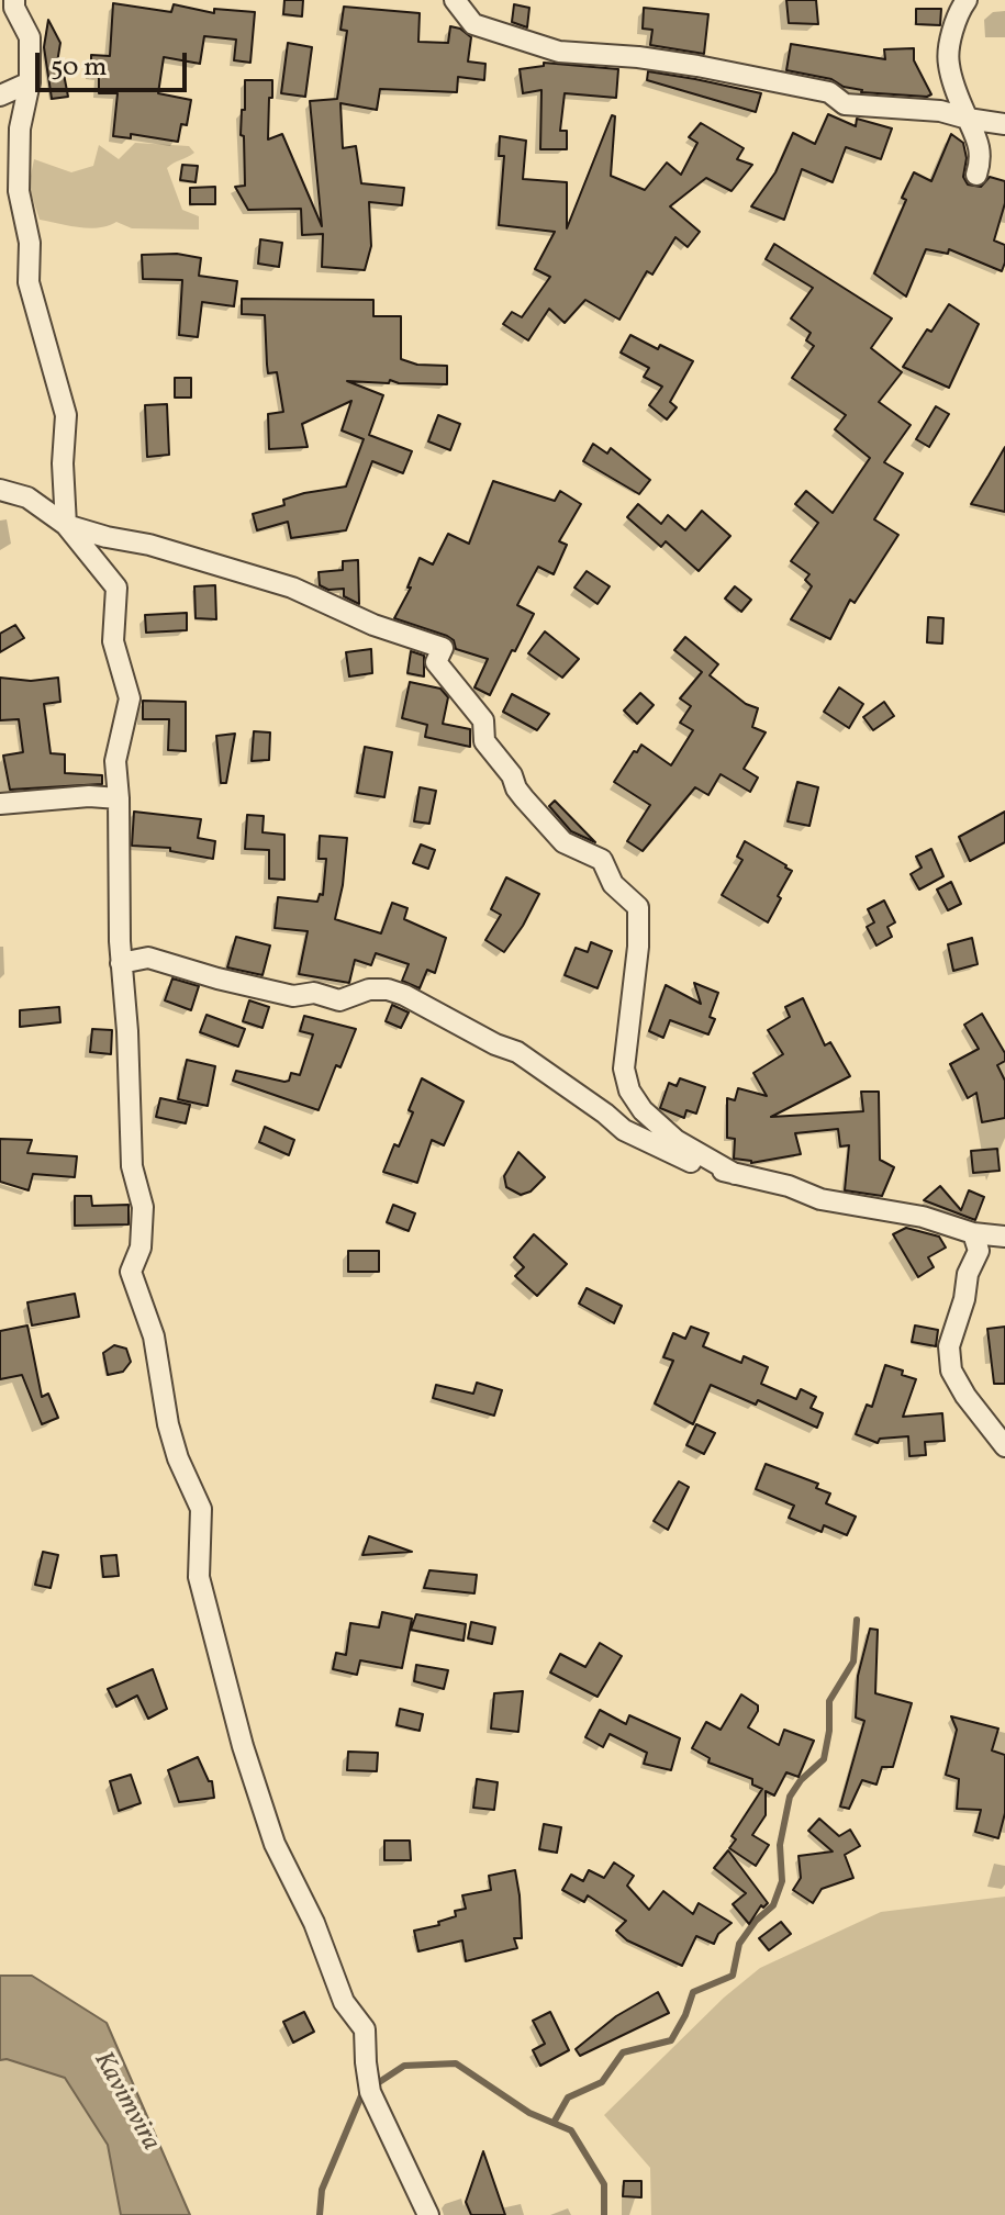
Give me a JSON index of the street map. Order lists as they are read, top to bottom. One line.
{"water":["Kavimvira"],"scale_bar":"50 m"}
